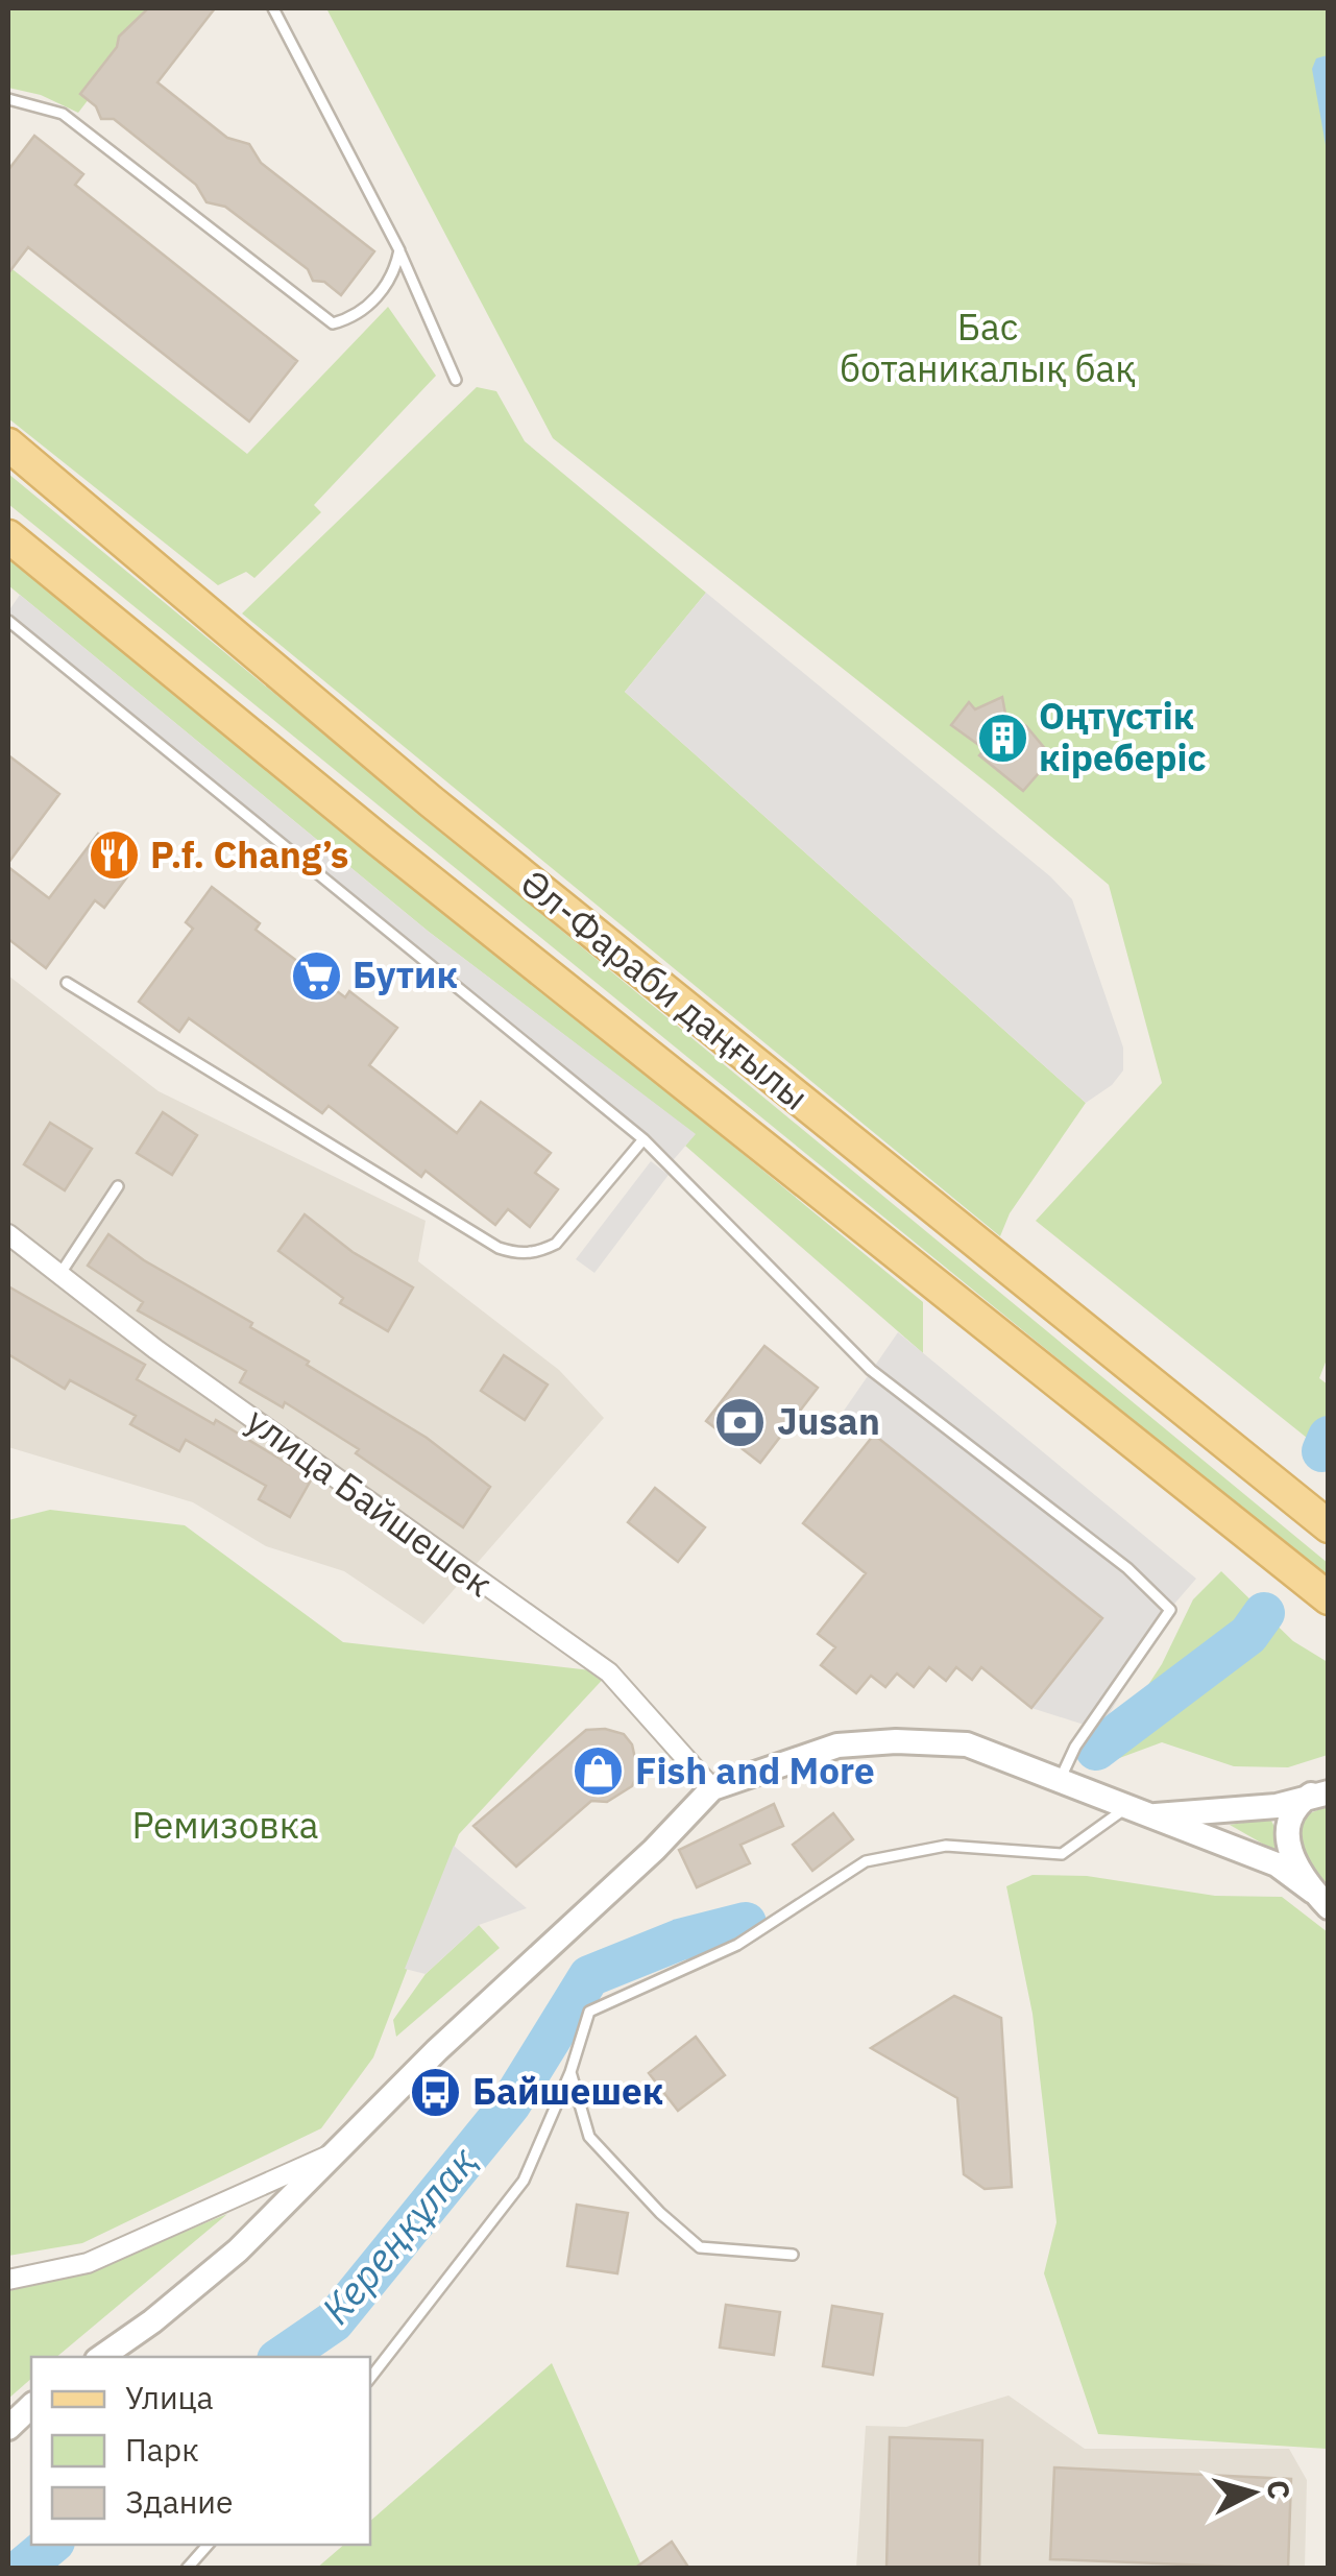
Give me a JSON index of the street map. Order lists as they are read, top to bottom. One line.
{"streets":{"main road":["Әл-Фараби даңғылы"],"street":["улица Байшешек"]},"water":["Кереңқұлақ"],"parks":["Бас ботаникалық бақ","Ремизовка"],"places":{"building":["Оңтүстік кіреберіс"],"restaurant":["P.f. Chang’s"],"supermarket":["Бутик"],"bank":["Jusan"],"shop":["Fish and More"],"bus stop":["Байшешек"]},"legend":["Улица","Парк","Здание"],"north":"right"}
